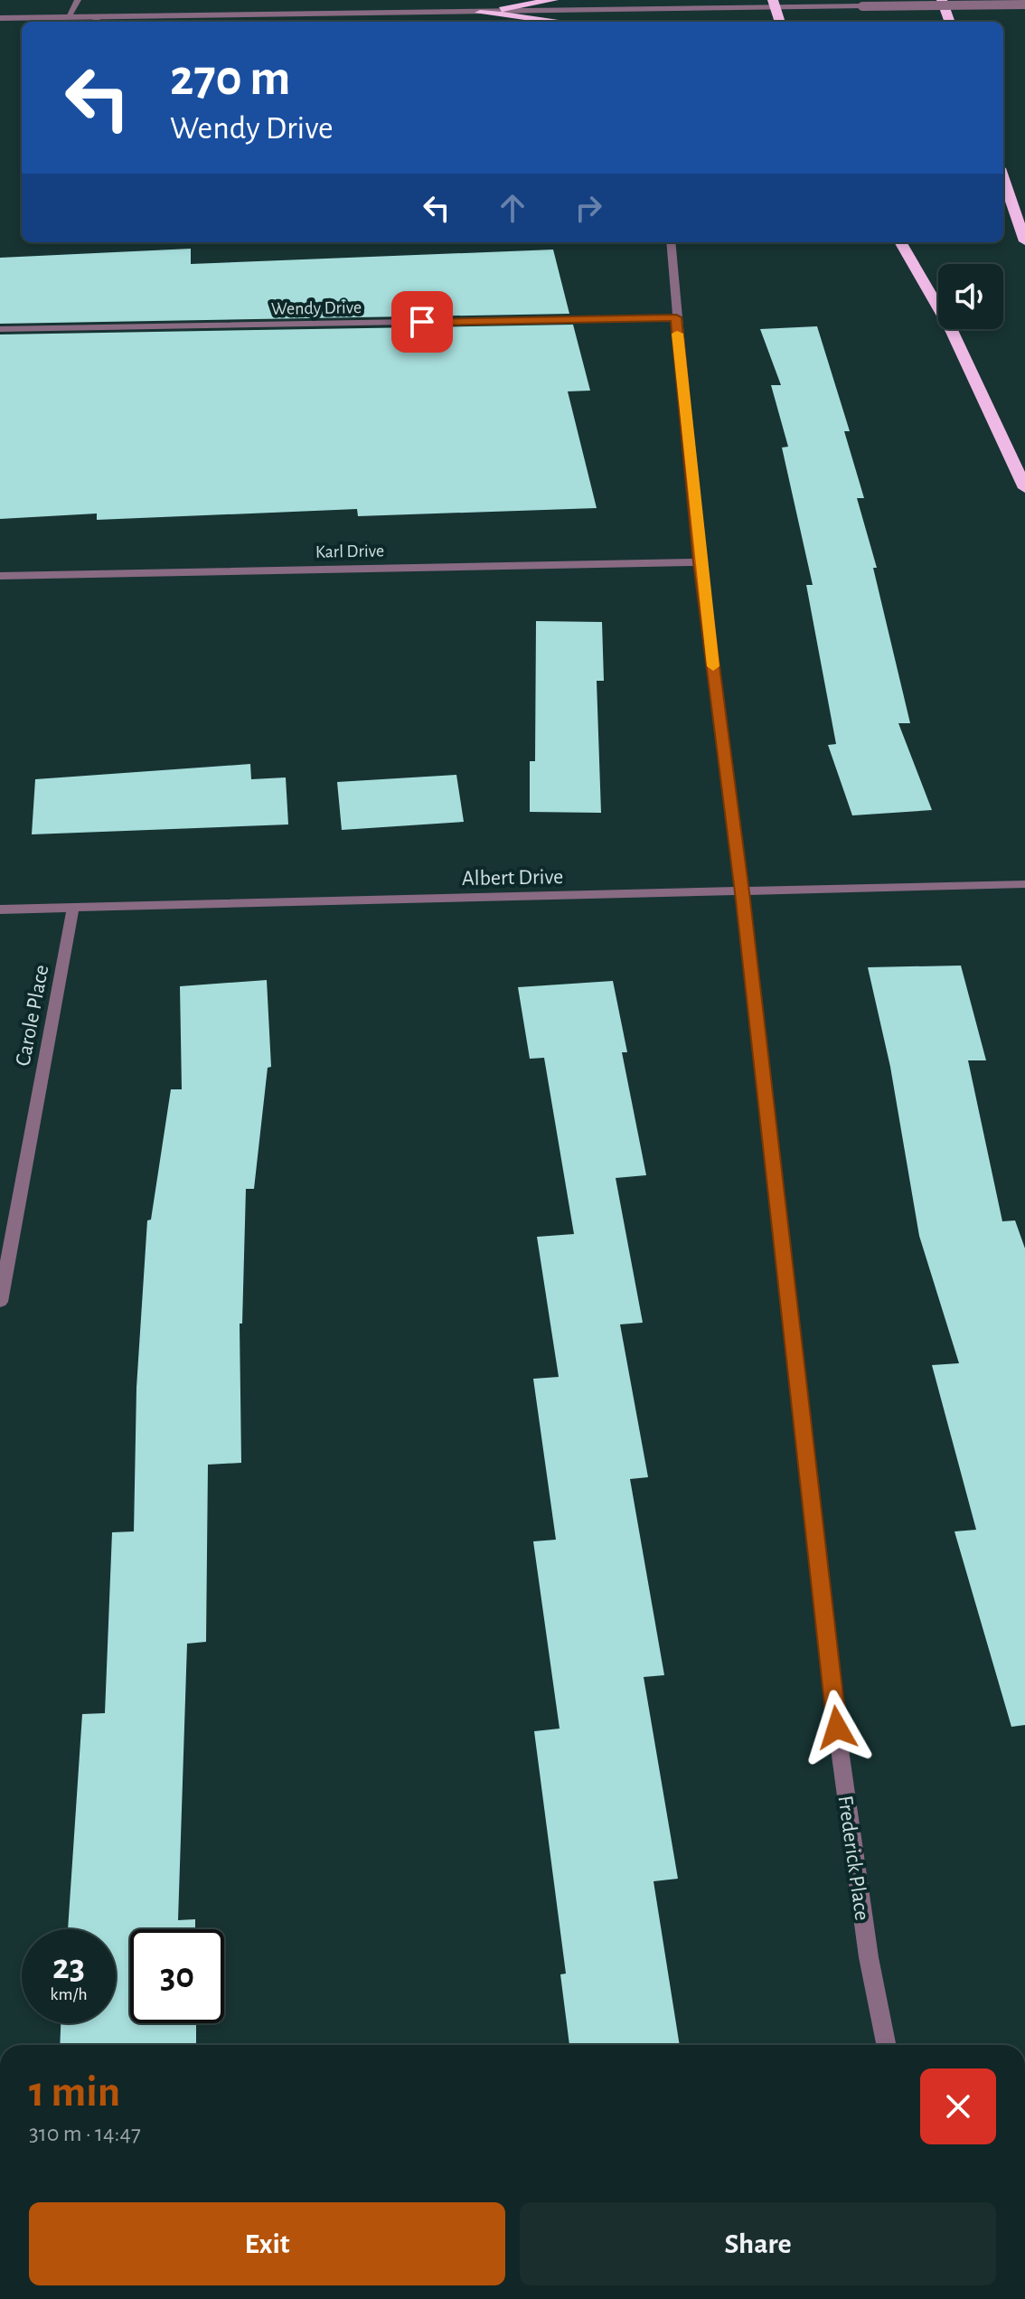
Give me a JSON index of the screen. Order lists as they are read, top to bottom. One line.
{"streets":{"street":["Wendy Drive","Karl Drive","Albert Drive","Carole Place","Frederick Place"]},"crossings":[["Wendy Drive","Frederick Place"],["Karl Drive","Frederick Place"],["Albert Drive","Carole Place"],["Albert Drive","Frederick Place"]],"page":{"turn":["270 m","Wendy Drive"],"speed":"23 km/h","limit":"30","heading":["1 min","310 m · 14:47"],"buttons":["Exit","Share"]}}
